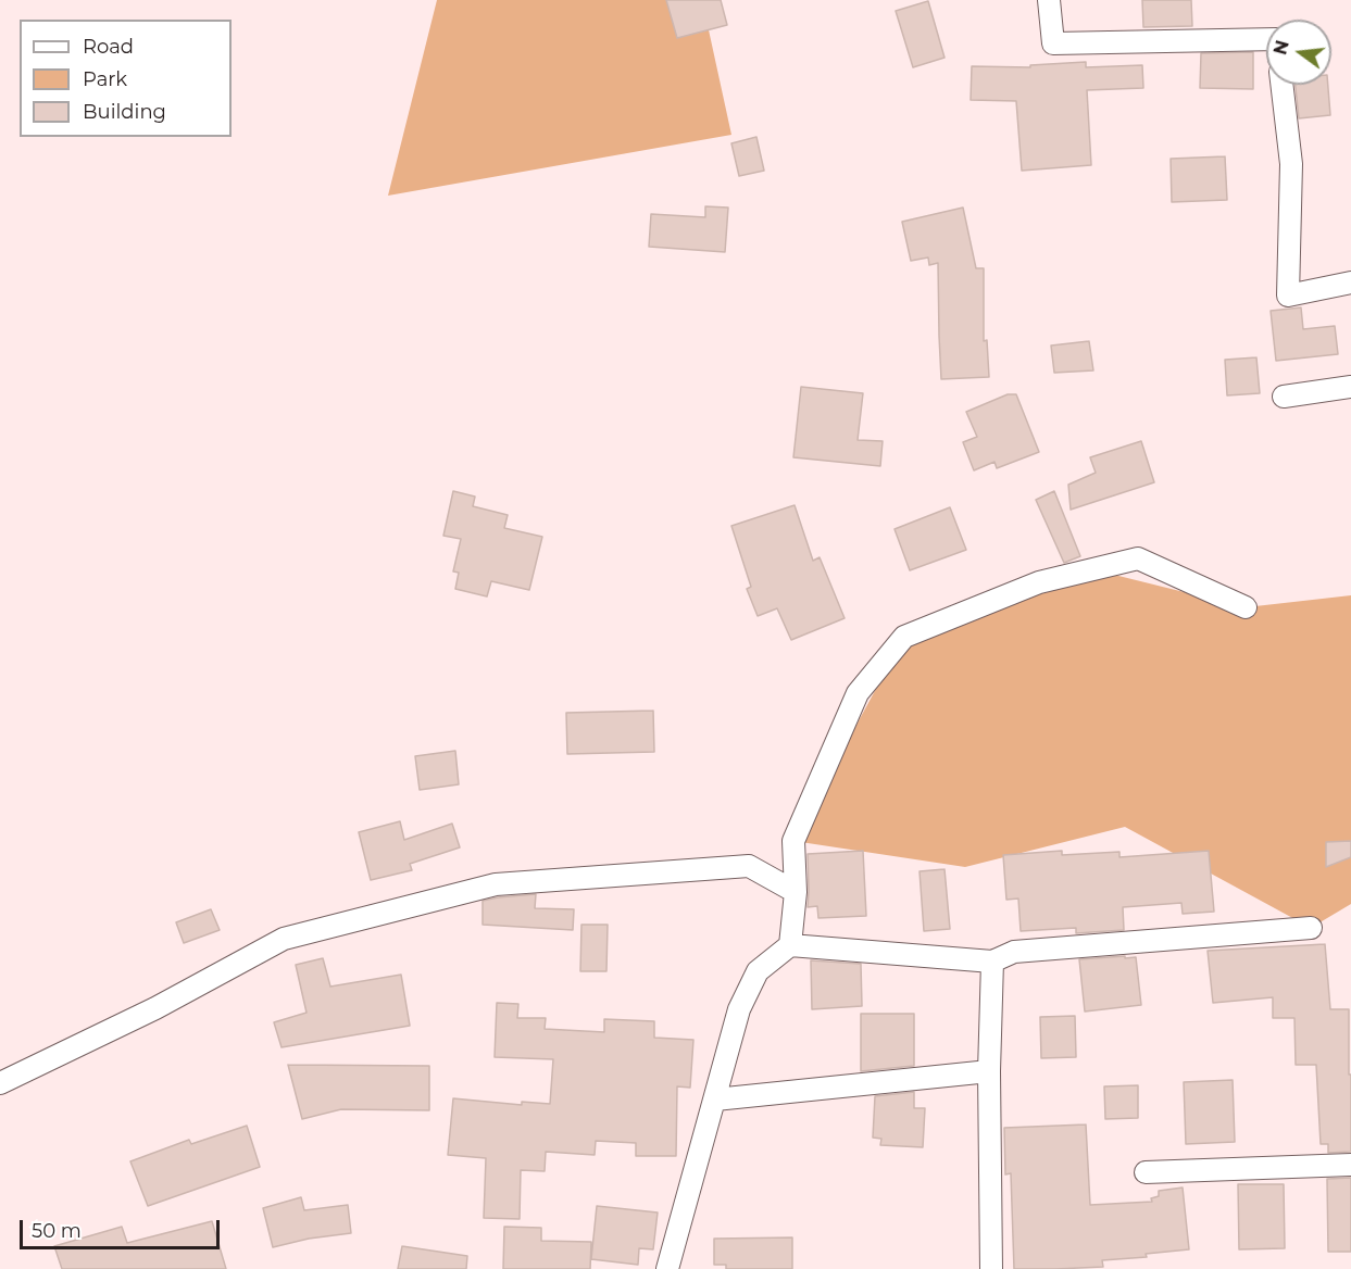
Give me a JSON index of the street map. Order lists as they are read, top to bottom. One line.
{"legend":["Road","Park","Building"],"scale_bar":"50 m","north":"left"}
